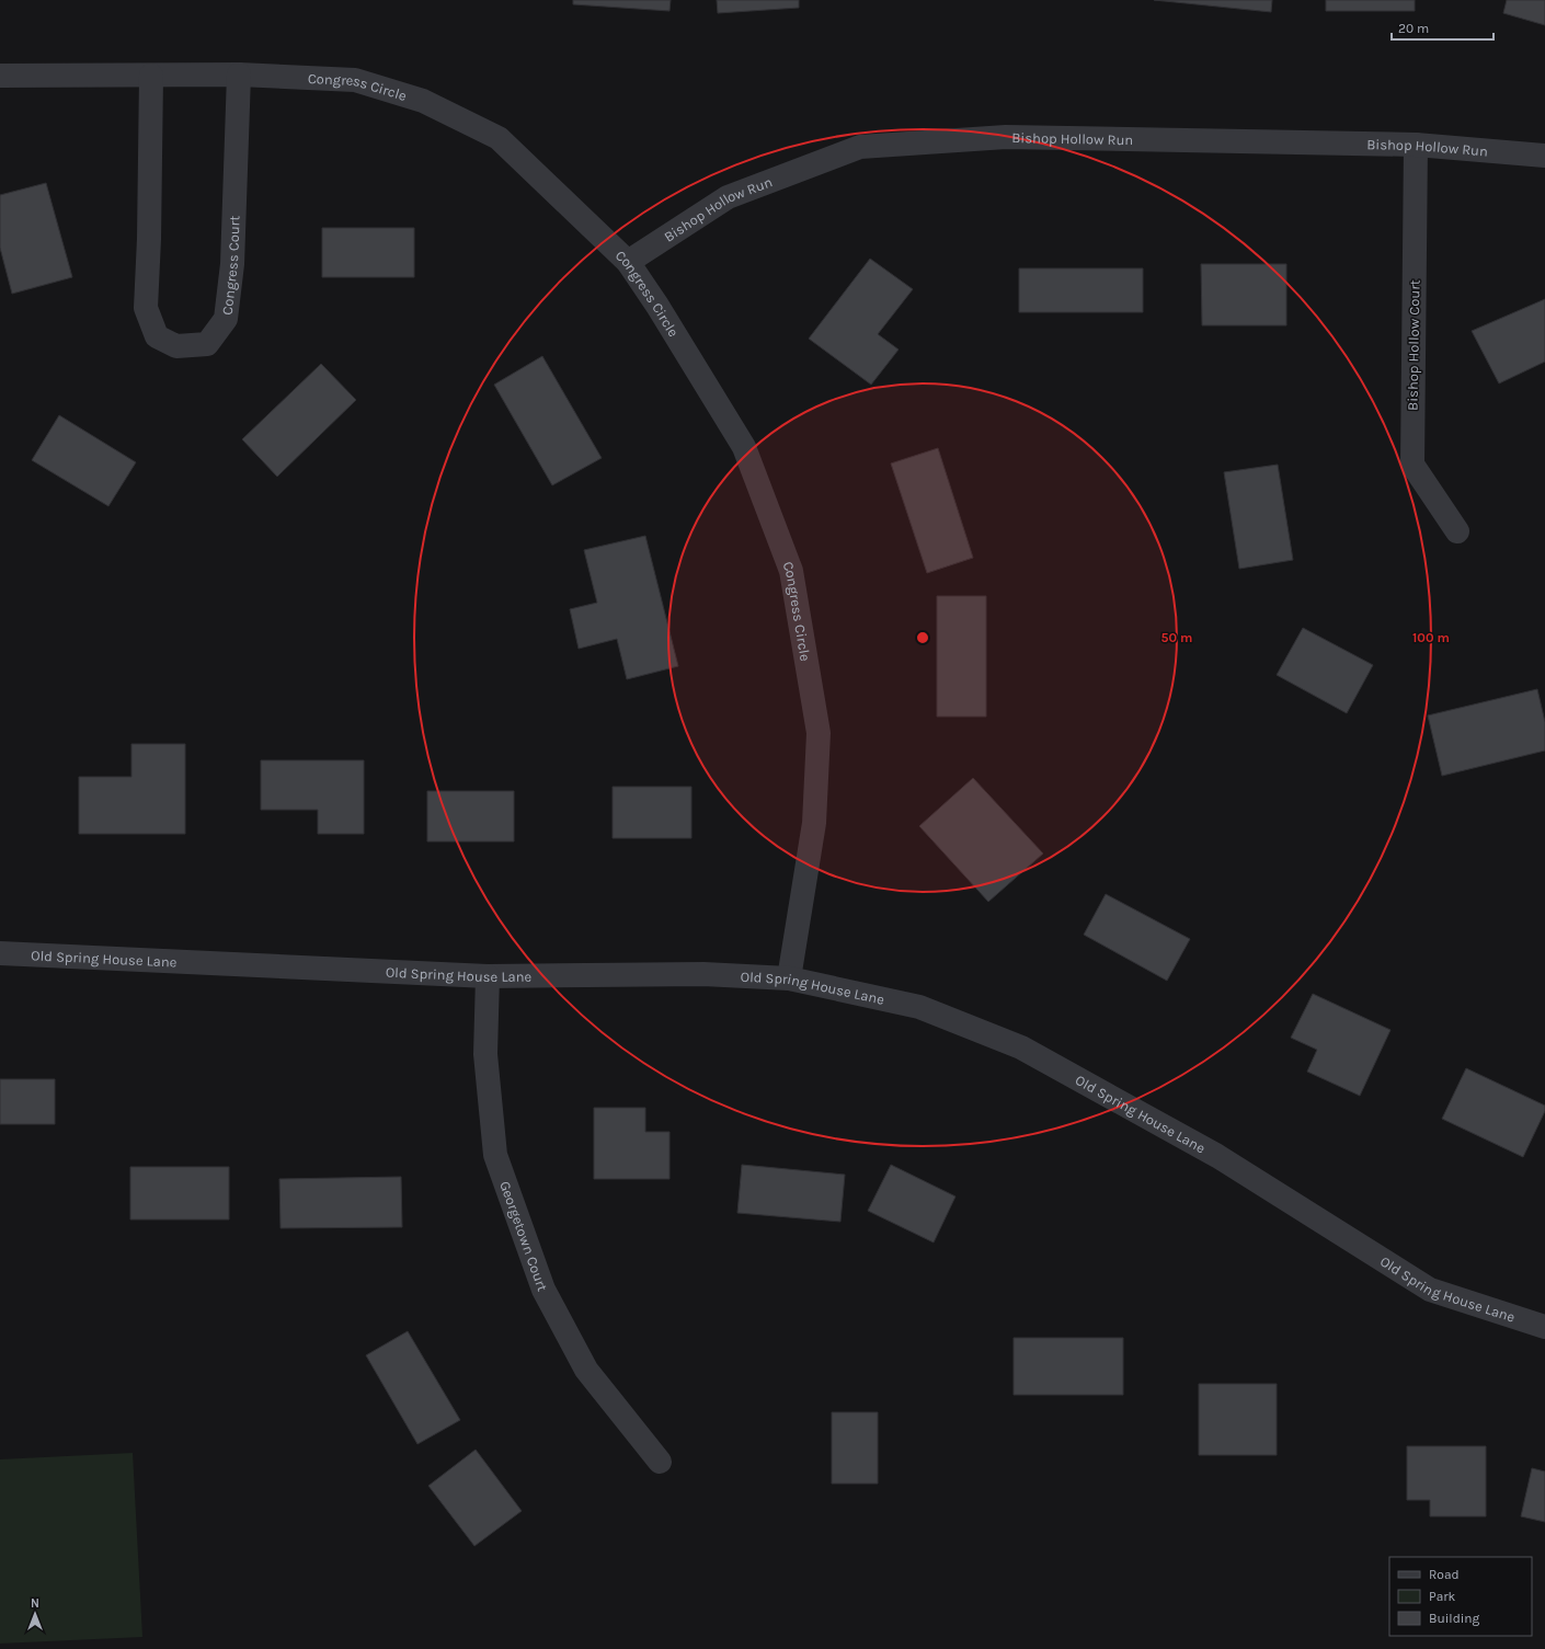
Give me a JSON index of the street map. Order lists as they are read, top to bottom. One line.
{"streets":{"street":["Congress Circle","Bishop Hollow Run","Congress Court","Bishop Hollow Court","Old Spring House Lane","Georgetown Court"]},"crossings":[["Congress Circle","Bishop Hollow Run"],["Congress Circle","Congress Court"],["Congress Circle","Old Spring House Lane"],["Bishop Hollow Run","Bishop Hollow Court"],["Old Spring House Lane","Georgetown Court"]],"legend":["Road","Park","Building"],"scale_bar":"20 m","north":"top","rings":["50 m","100 m"]}
